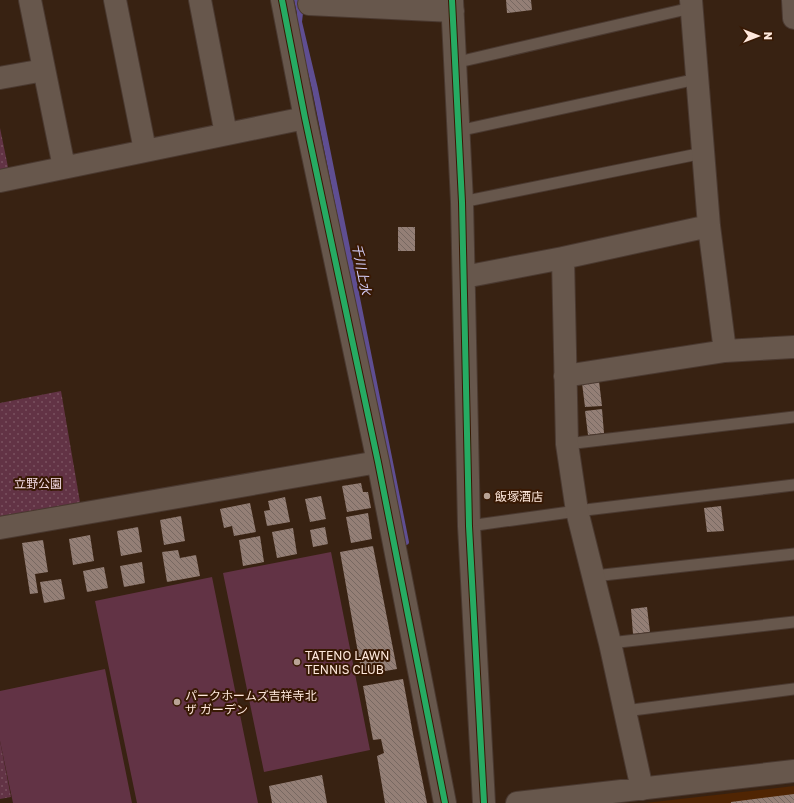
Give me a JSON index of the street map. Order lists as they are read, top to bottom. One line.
{"water":["千川上水"],"parks":["立野公園"],"places":["飯塚酒店","TATENO LAWN TENNIS CLUB","パークホームズ吉祥寺北 ザ ガーデン"],"north":"right"}
